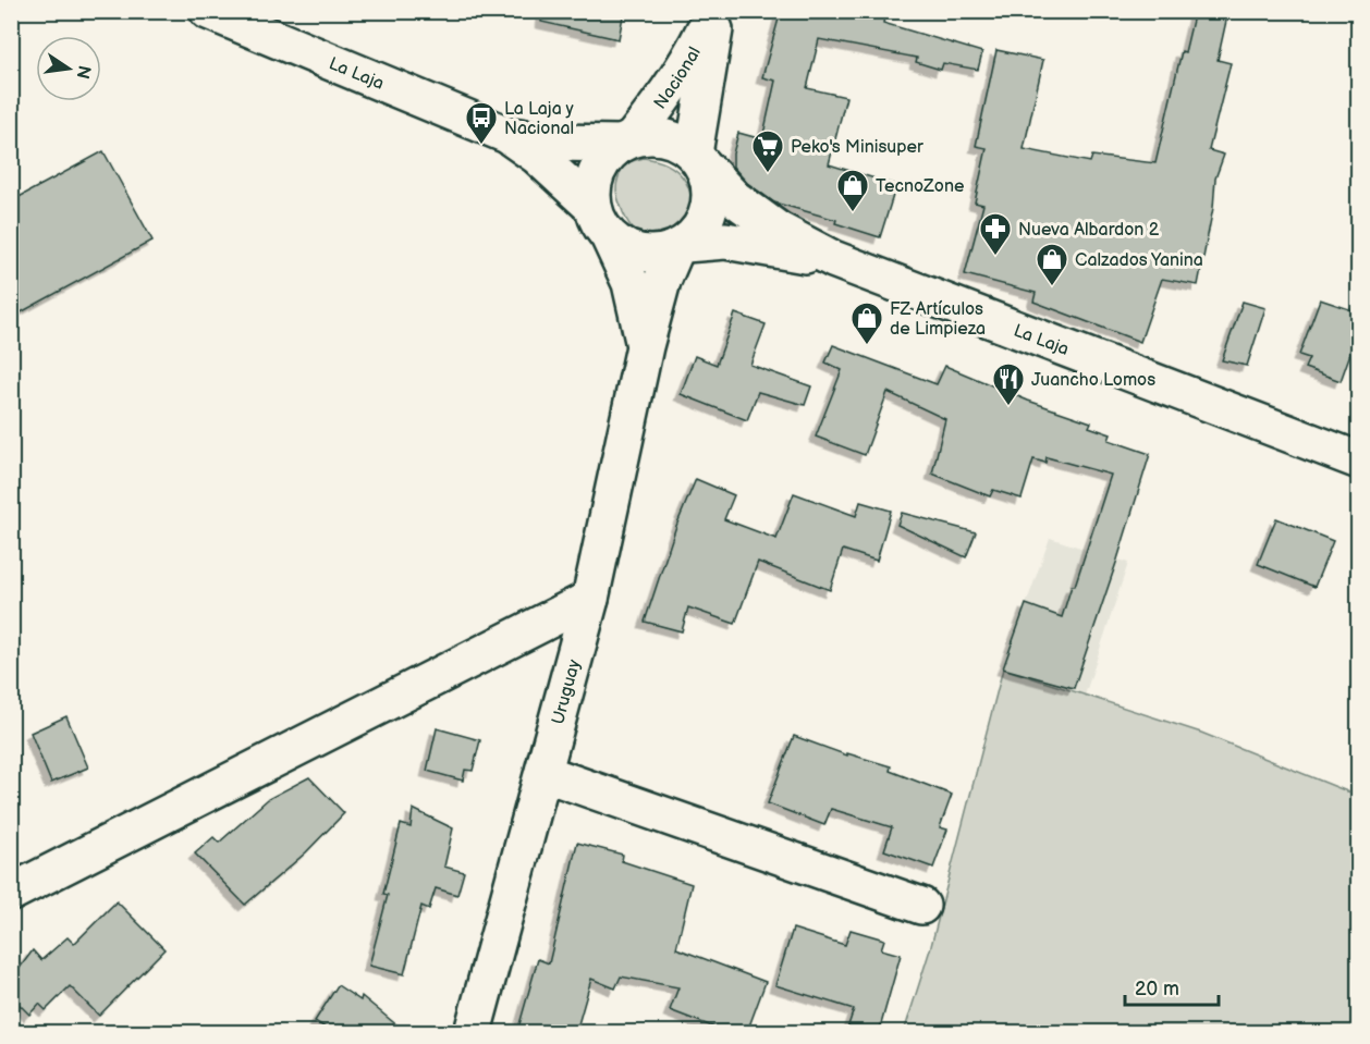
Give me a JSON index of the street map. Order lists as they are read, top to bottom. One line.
{"streets":{"street":["La Laja","Nacional","Uruguay"]},"crossings":[["La Laja","Nacional"],["La Laja","Uruguay"],["Nacional","Uruguay"]],"places":{"bus stop":["La Laja y Nacional"],"supermarket":["Peko's Minisuper"],"shop":["TecnoZone","Calzados Yanina","FZ Artículos de Limpieza"],"pharmacy":["Nueva Albardon 2"],"restaurant":["Juancho Lomos"]},"scale_bar":"20 m","north":"right"}
